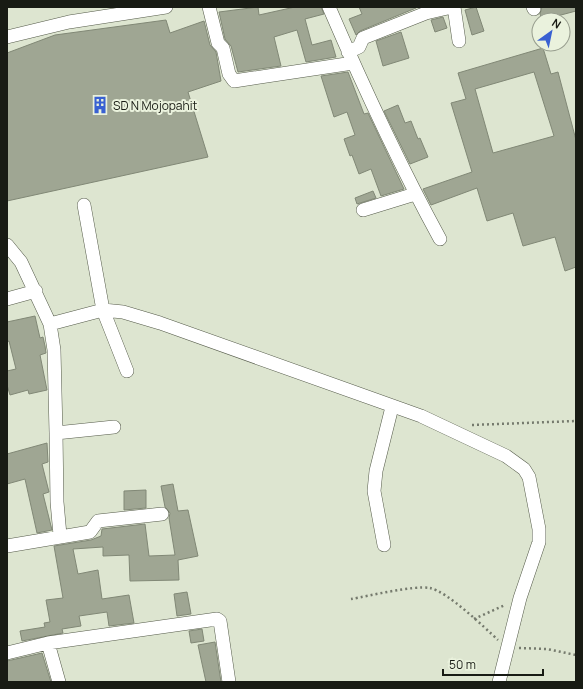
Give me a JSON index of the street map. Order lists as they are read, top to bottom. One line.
{"places":{"building":["SD N Mojopahit"]},"scale_bar":"50 m","north":"top right"}
